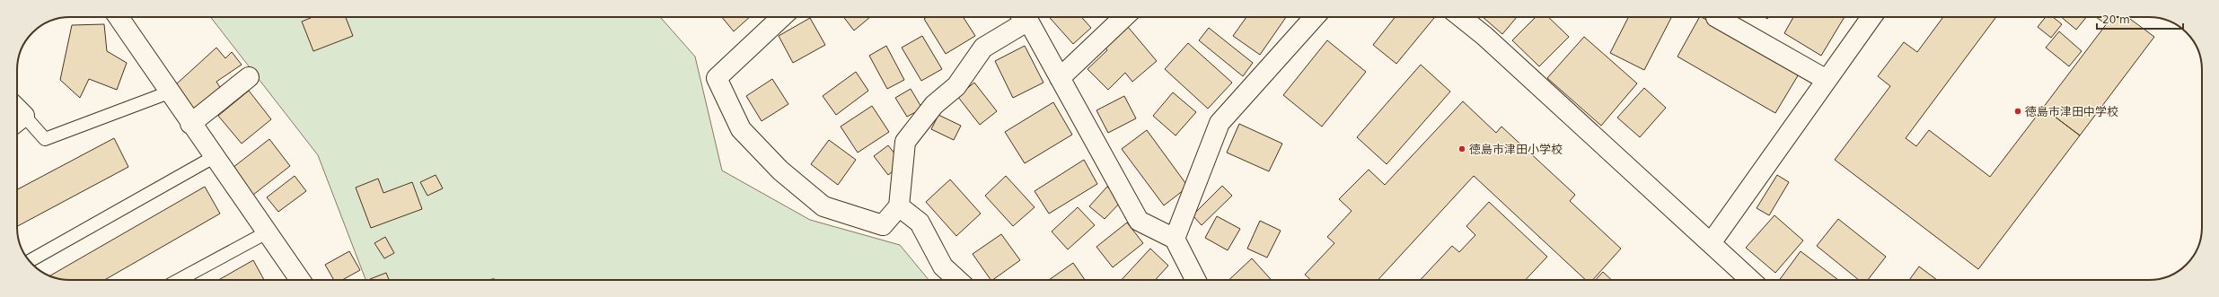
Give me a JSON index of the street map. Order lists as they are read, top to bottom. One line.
{"places":["徳島市津田中学校","徳島市津田小学校"],"scale_bar":"20 m"}
